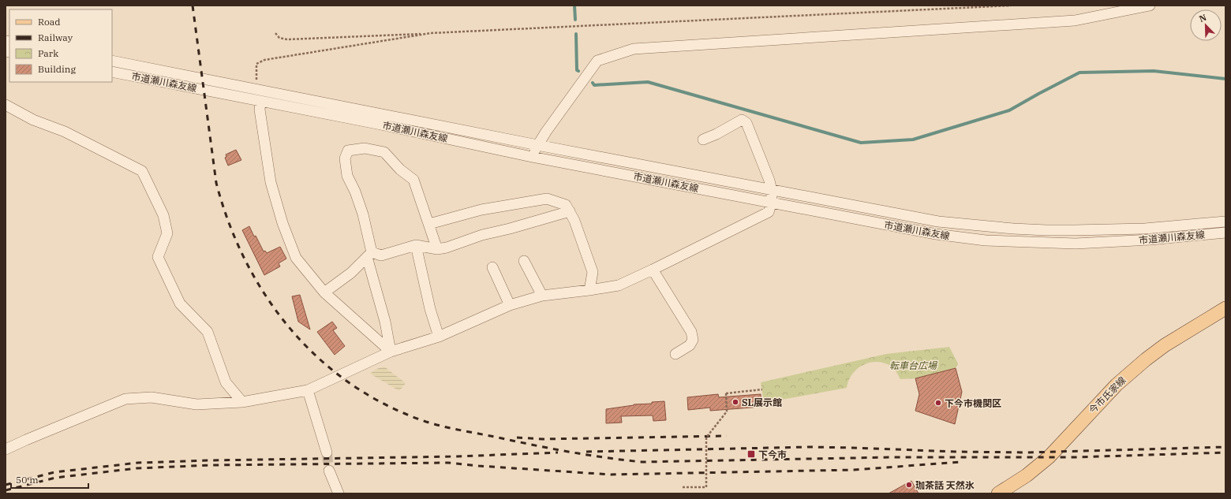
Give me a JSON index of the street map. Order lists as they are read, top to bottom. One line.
{"streets":{"main road":["今市氏家線"],"street":["市道瀬川森友線"]},"parks":["転車台広場"],"places":{"other":["SL展示館","下今市機関区","珈茶話 天然氷"],"transit":["下今市"]},"legend":["Road","Railway","Park","Building"],"scale_bar":"50 m","north":"top left"}
